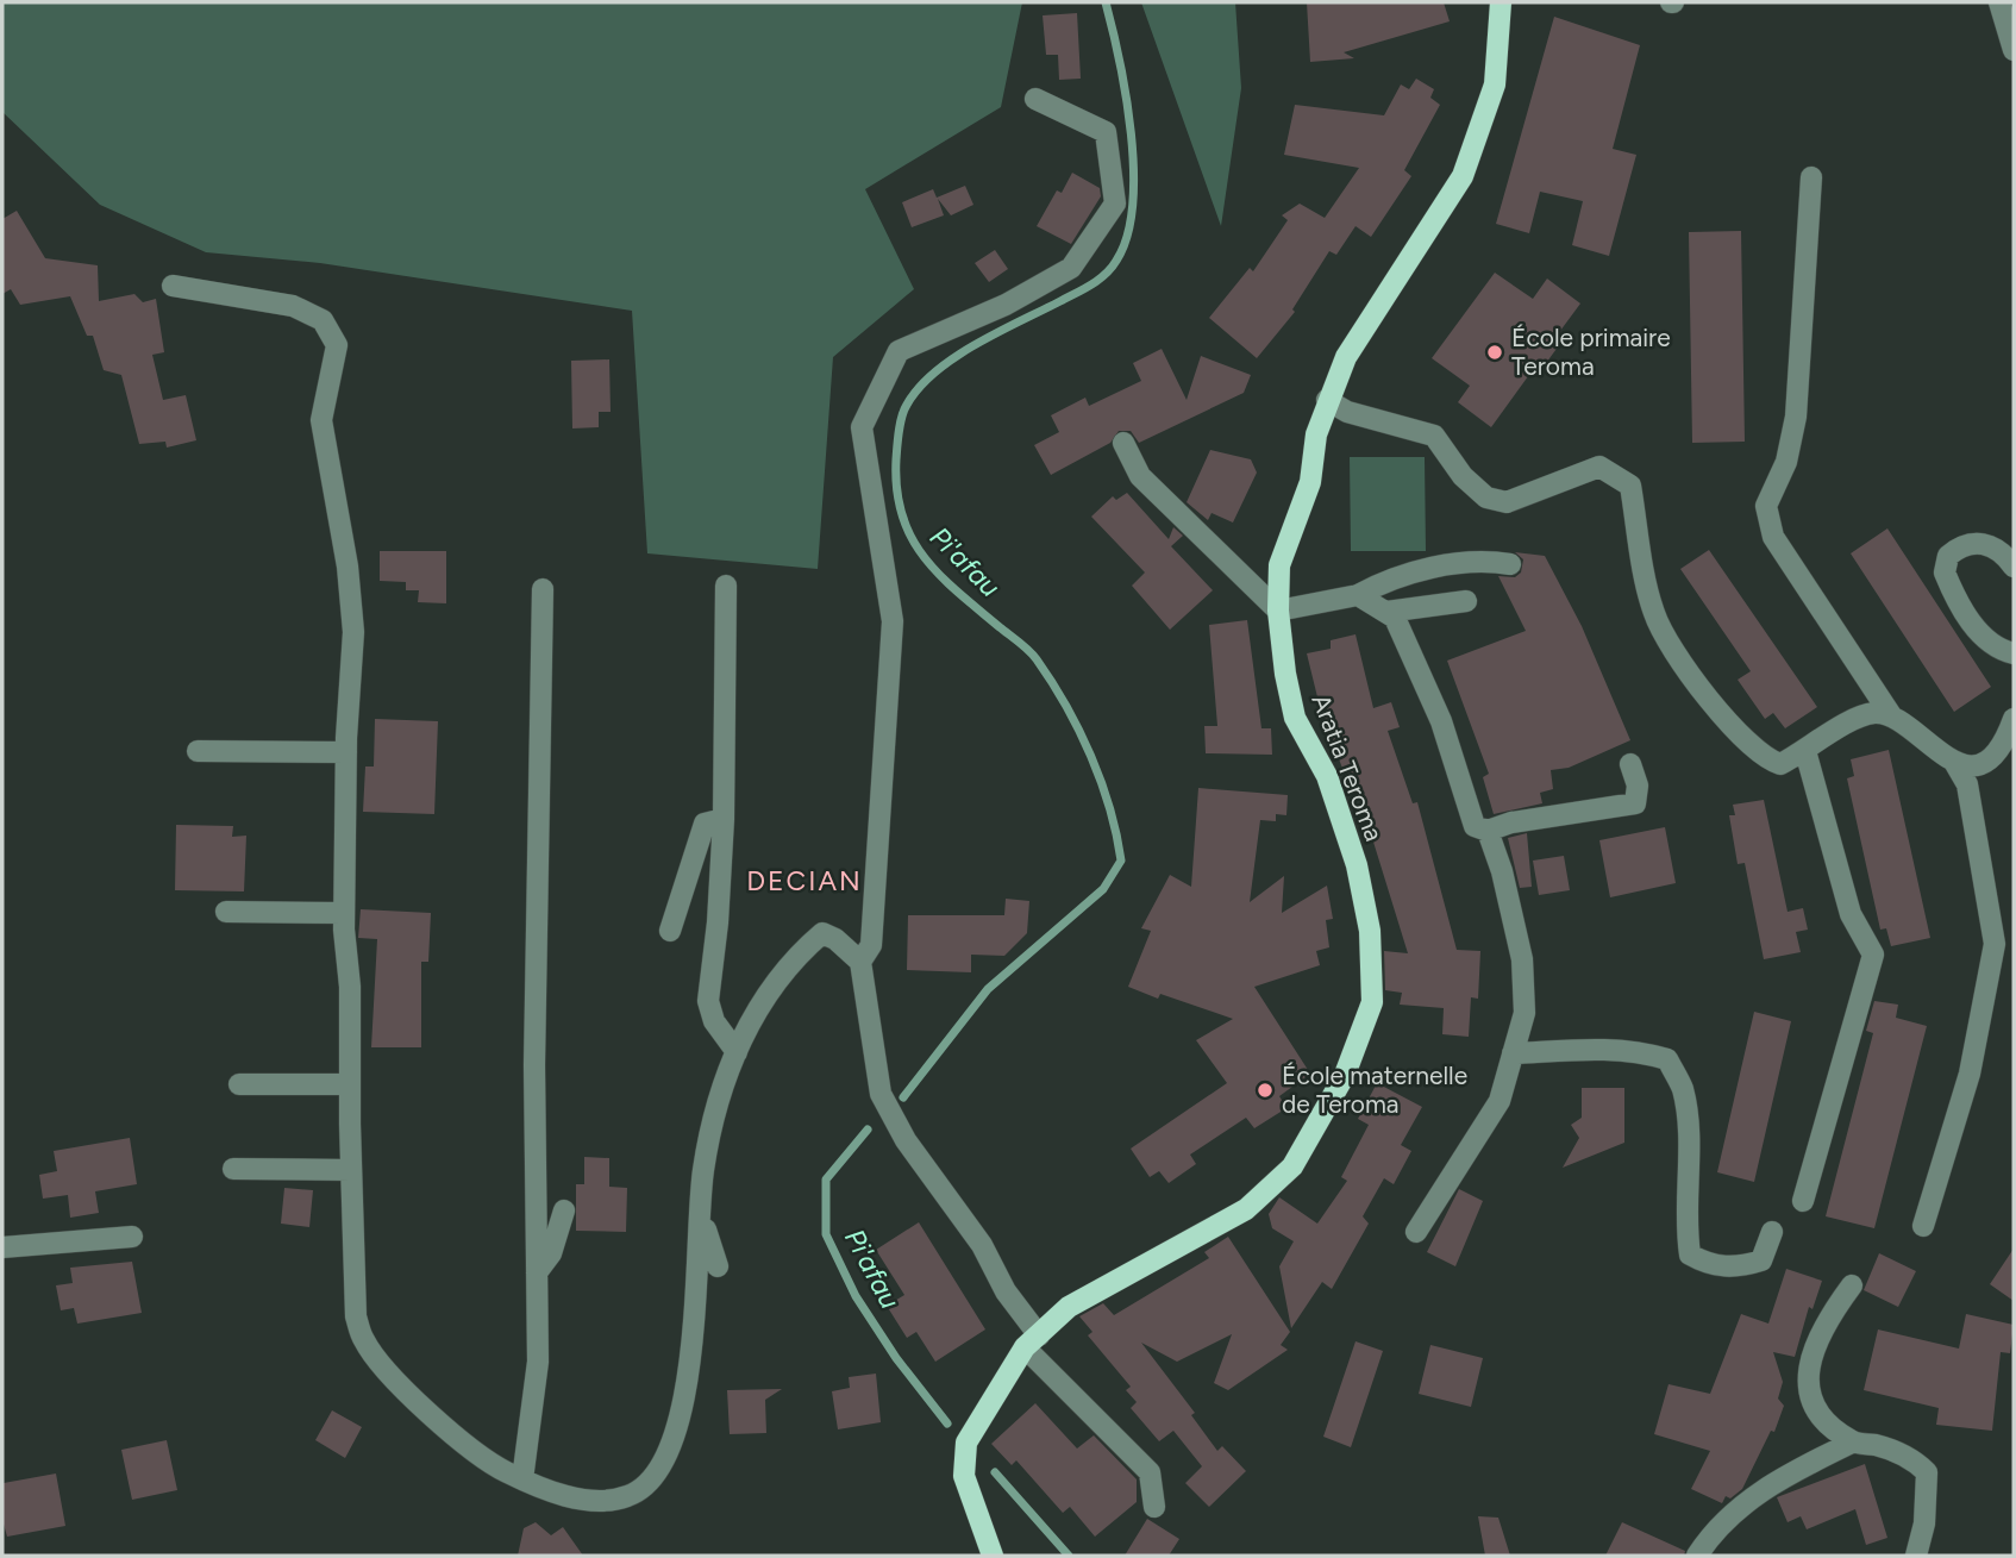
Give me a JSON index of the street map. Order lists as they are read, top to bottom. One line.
{"streets":{"main road":["Aratia Teroma"]},"districts":["DECIAN"],"water":["Pi'afau"],"places":["École primaire Teroma","École maternelle de Teroma"]}
